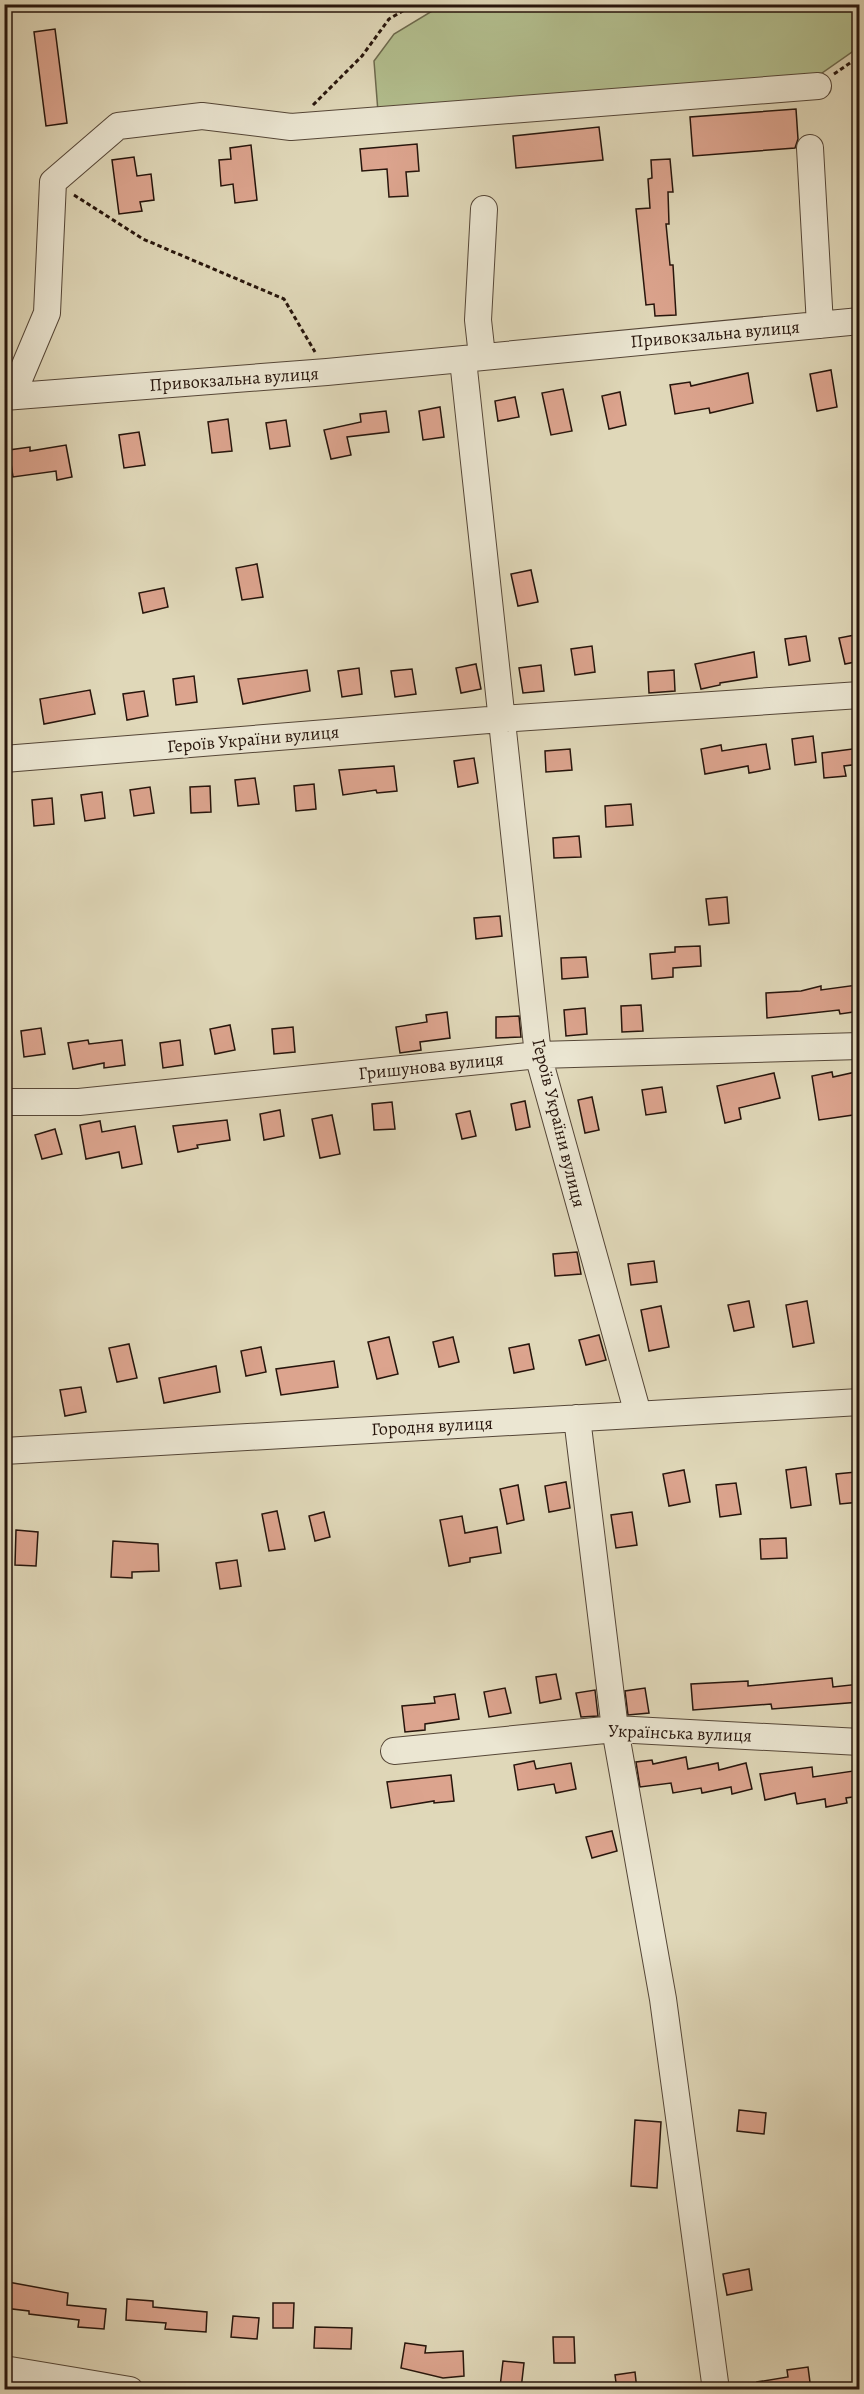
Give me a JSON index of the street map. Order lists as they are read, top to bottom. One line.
{"streets":{"street":["Привокзальна вулиця","Героїв України вулиця","Гришунова вулиця","Городня вулиця","Українська вулиця"]},"crossings":[["Героїв України вулиця","Гришунова вулиця"],["Героїв України вулиця","Городня вулиця"]]}
